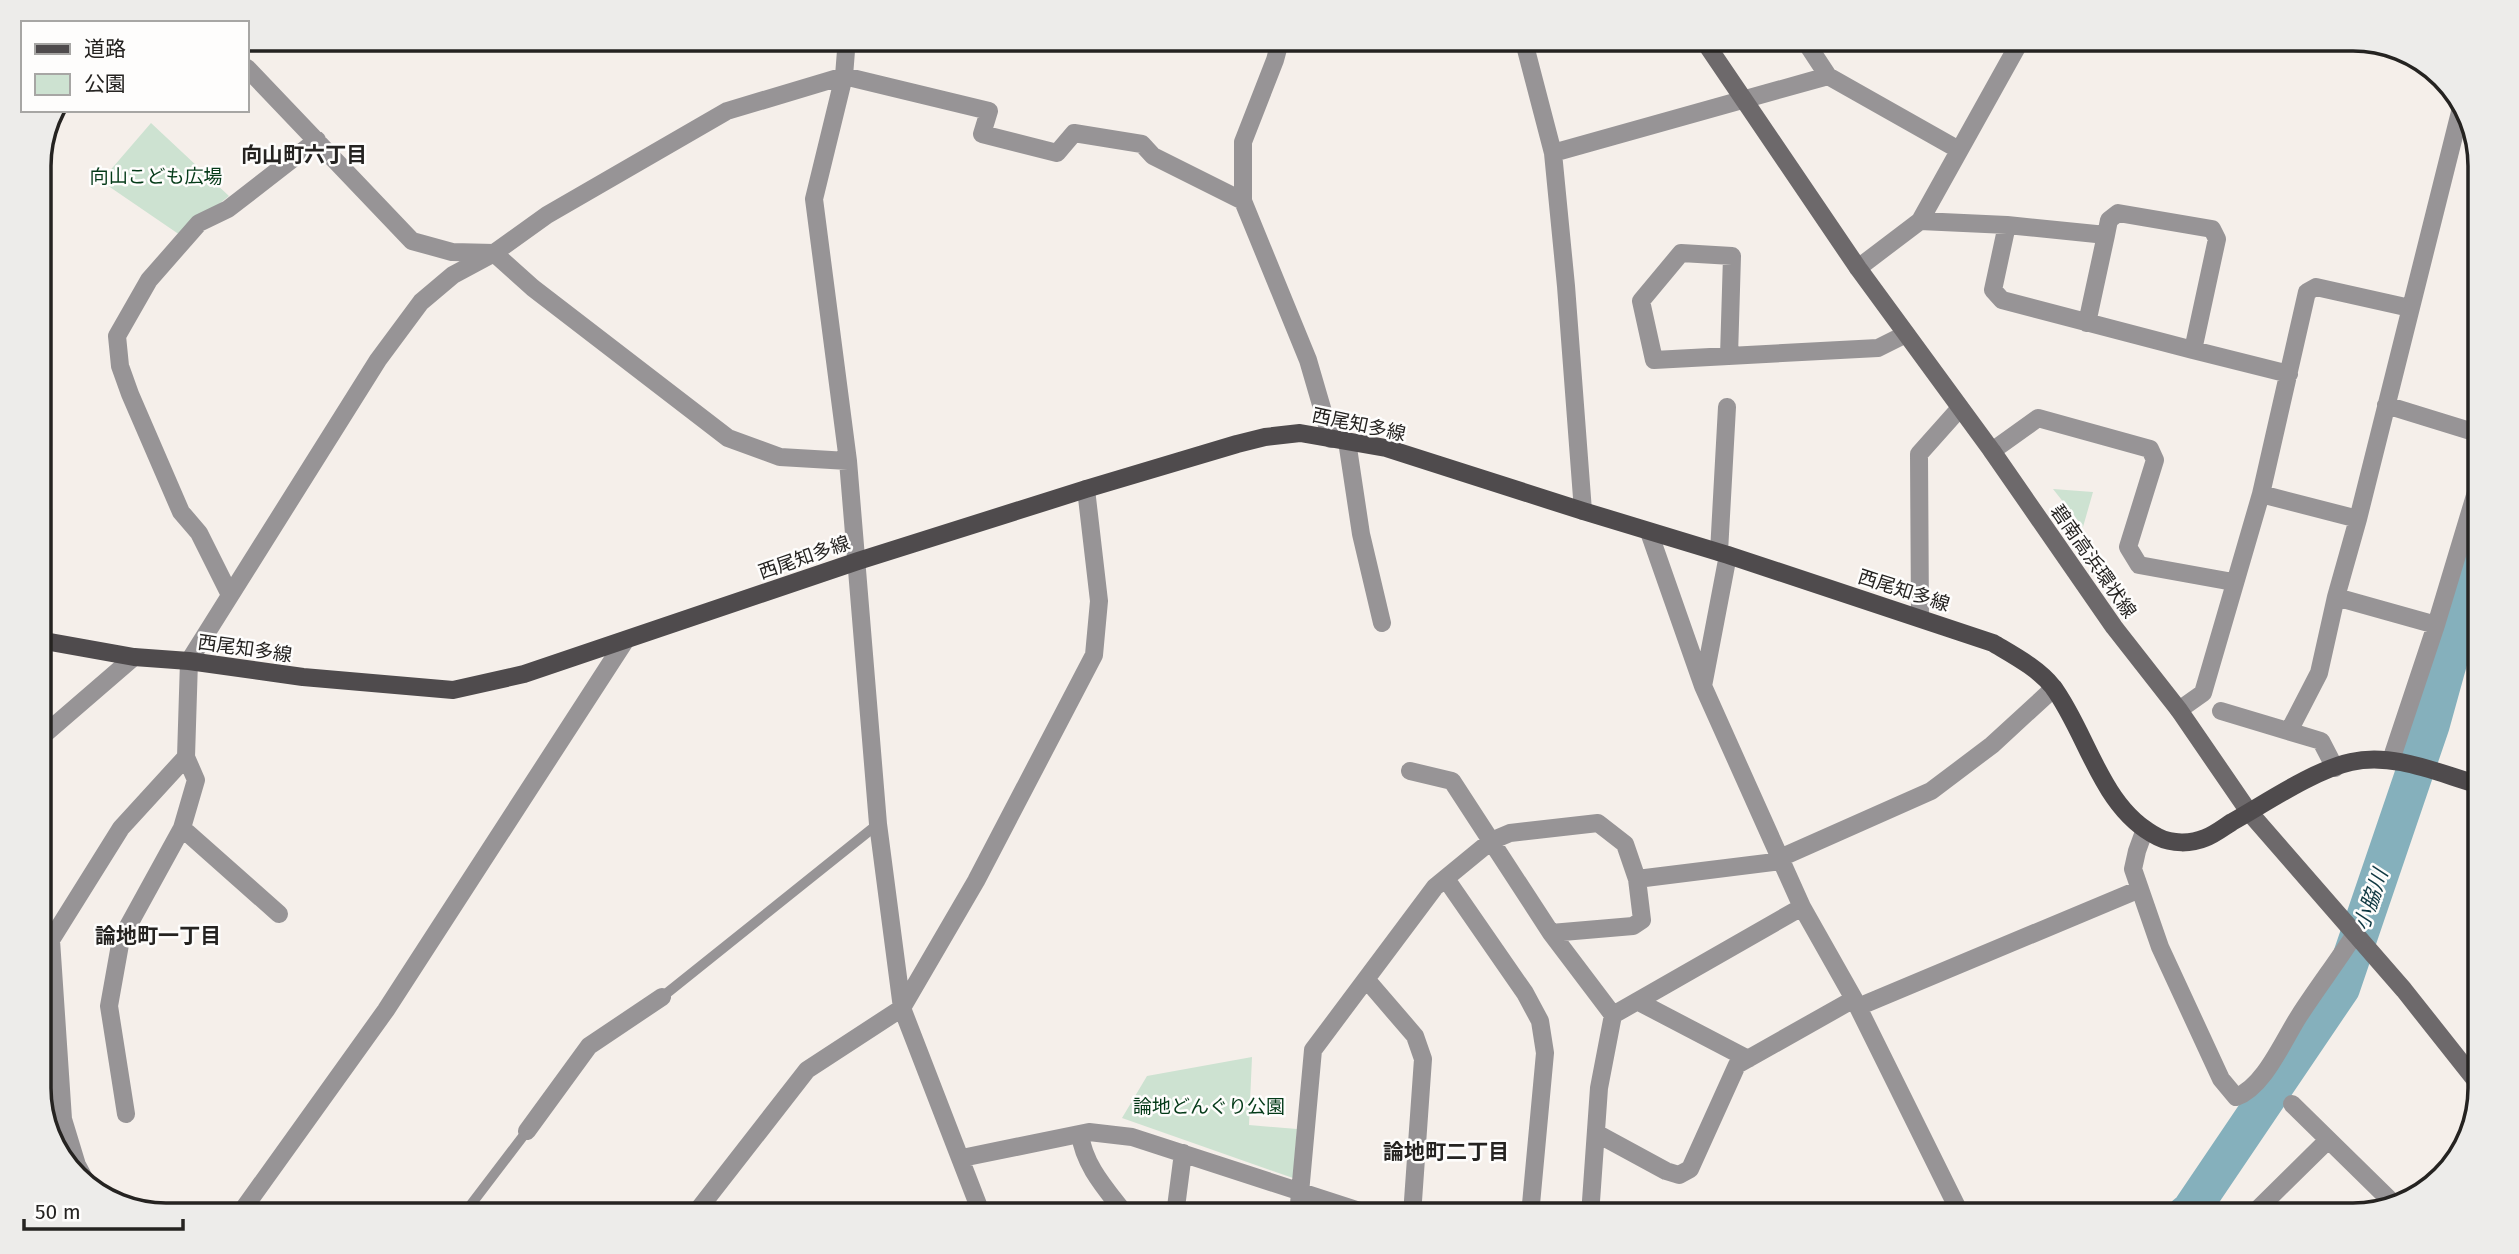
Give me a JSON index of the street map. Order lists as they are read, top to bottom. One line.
{"streets":{"main road":["西尾知多線","碧南高浜環状線"]},"crossings":[["西尾知多線","碧南高浜環状線"]],"districts":["向山町六丁目","論地町一丁目","論地町二丁目"],"water":["小脇川"],"parks":["向山こども広場","論地どんぐり公園"],"legend":["道路","公園"],"scale_bar":"50 m"}
